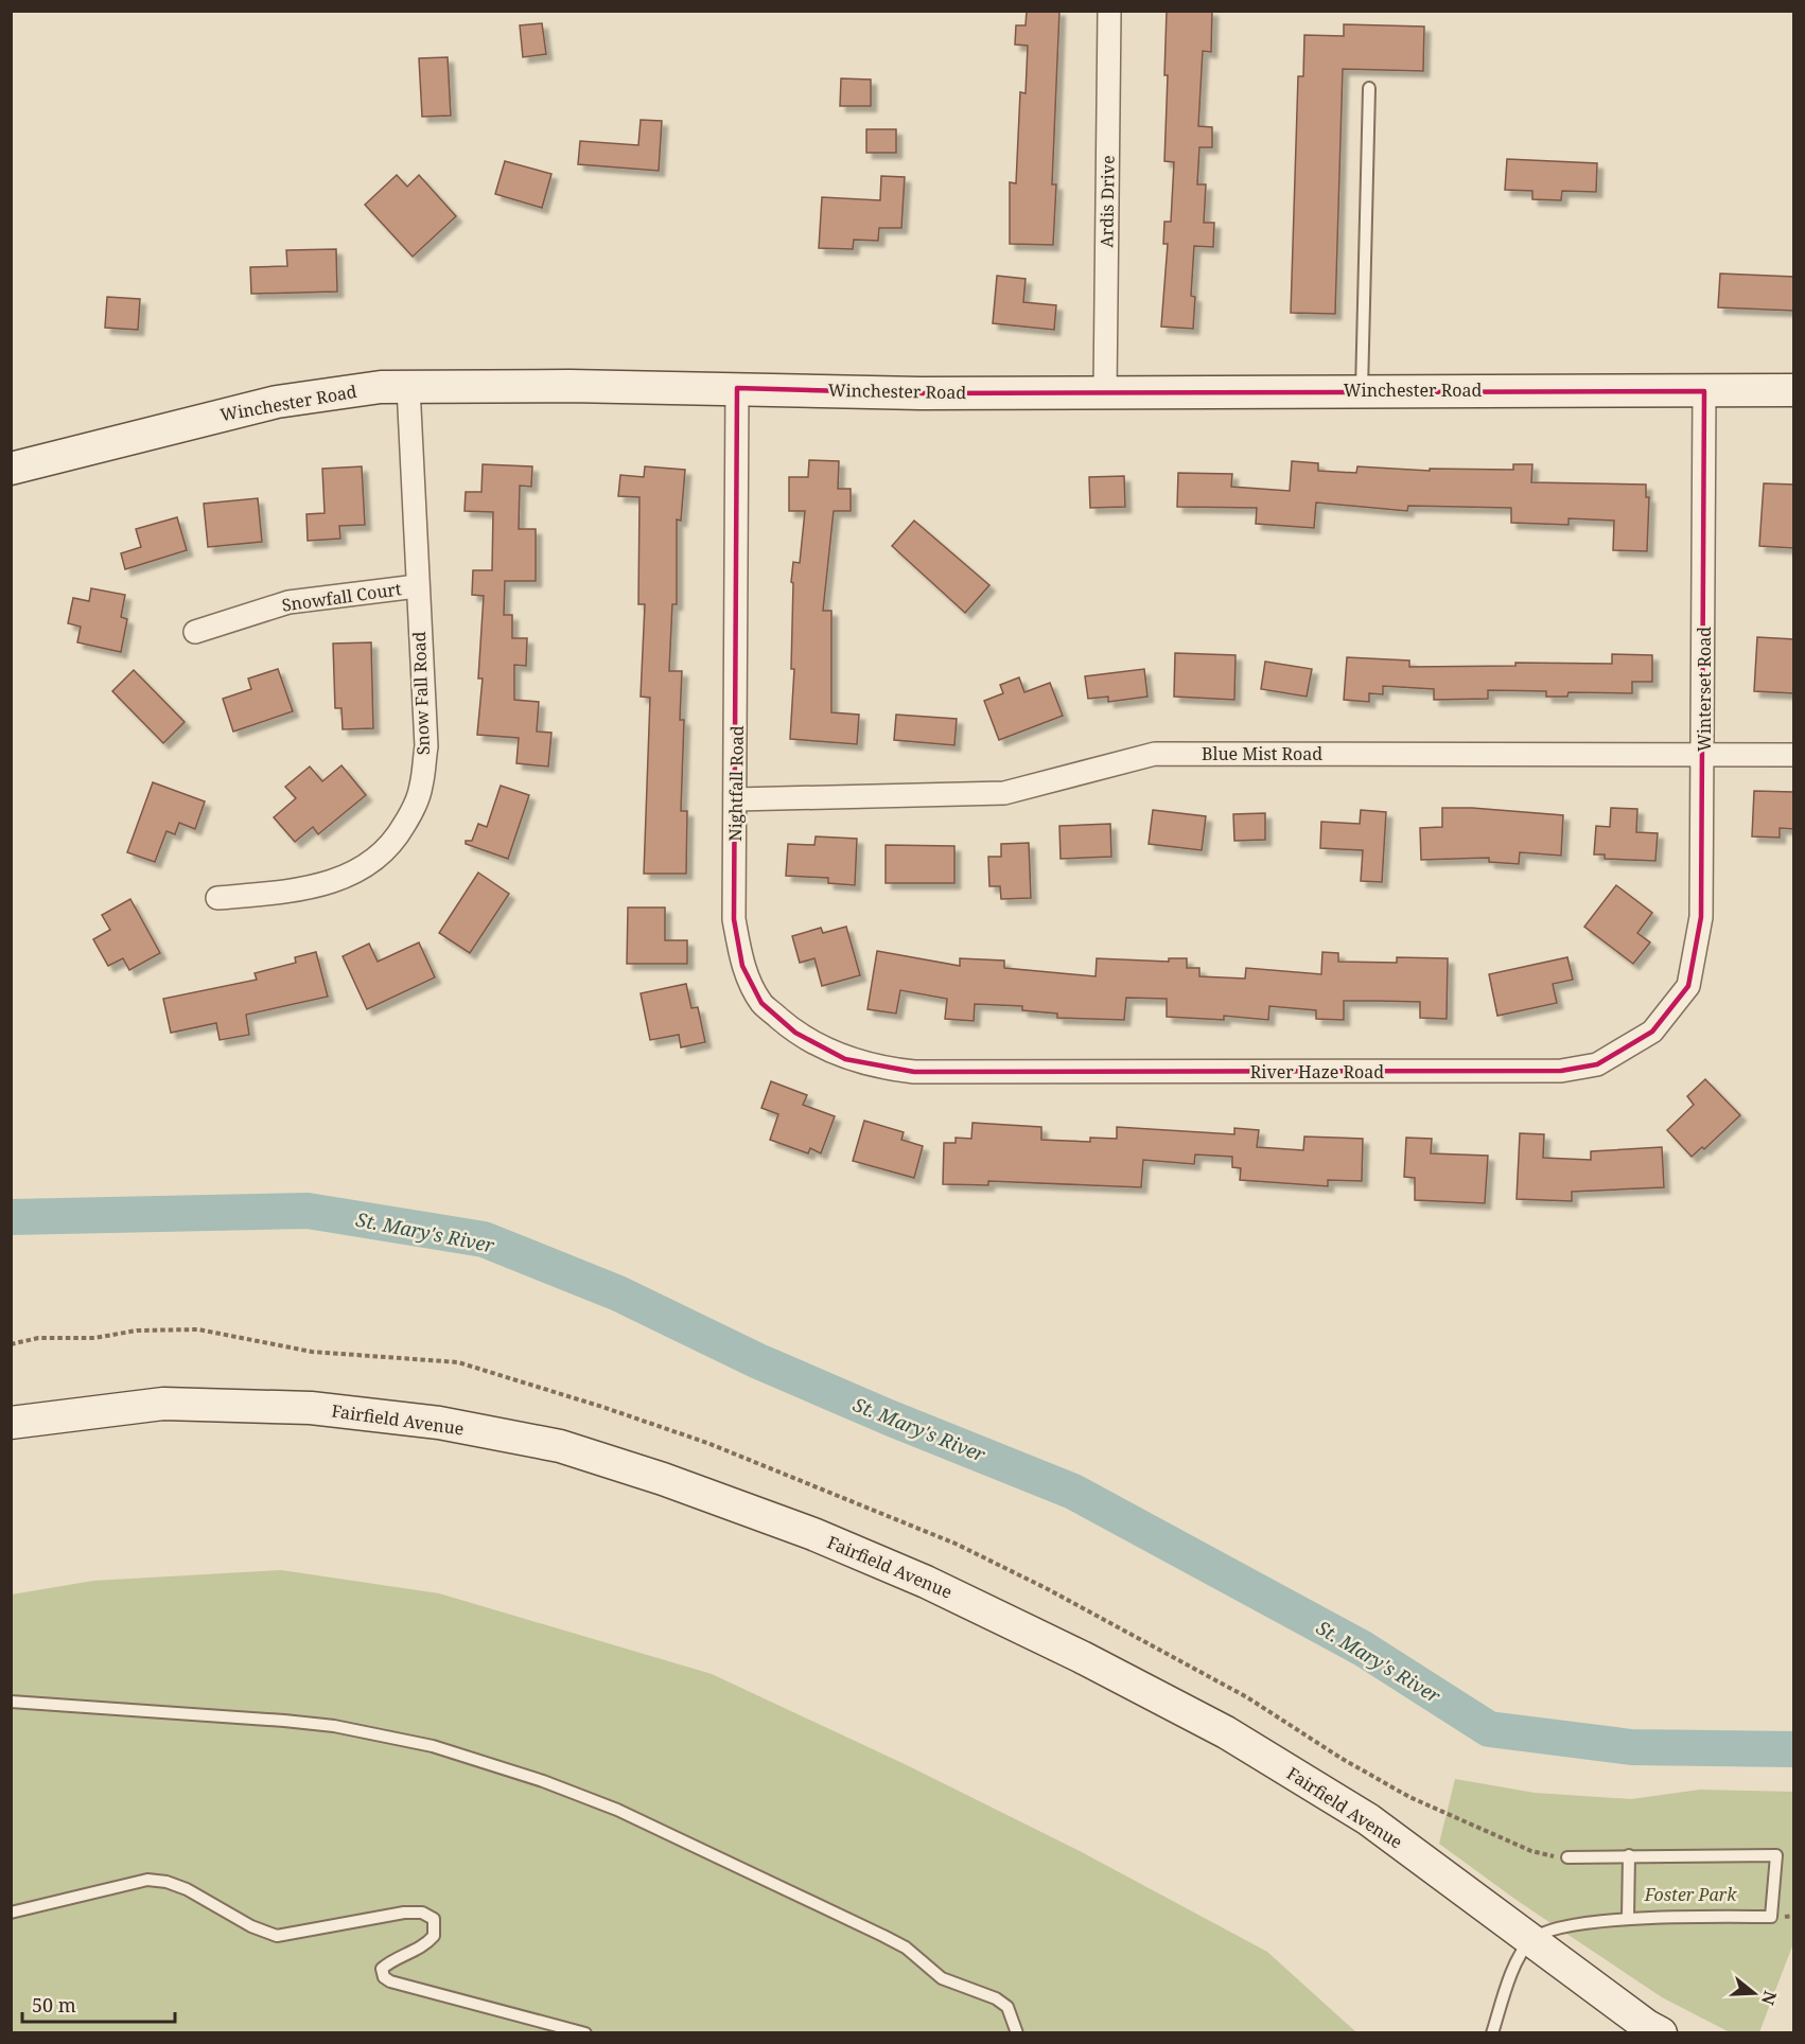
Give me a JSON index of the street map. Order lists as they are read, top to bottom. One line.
{"streets":{"main road":["Winchester Road","Fairfield Avenue"],"street":["Ardis Drive","Snowfall Court","Winterset Road","Snow Fall Road","Blue Mist Road","Nightfall Road","River Haze Road"]},"crossings":[["Ardis Drive","Winchester Road"],["Winchester Road","Winterset Road"],["Winchester Road","Snow Fall Road"],["Winchester Road","Nightfall Road"],["Snowfall Court","Snow Fall Road"],["Winterset Road","Blue Mist Road"],["Winterset Road","River Haze Road"],["Blue Mist Road","Nightfall Road"],["Nightfall Road","River Haze Road"]],"water":["St. Mary's River"],"parks":["Foster Park"],"scale_bar":"50 m","north":"right"}
